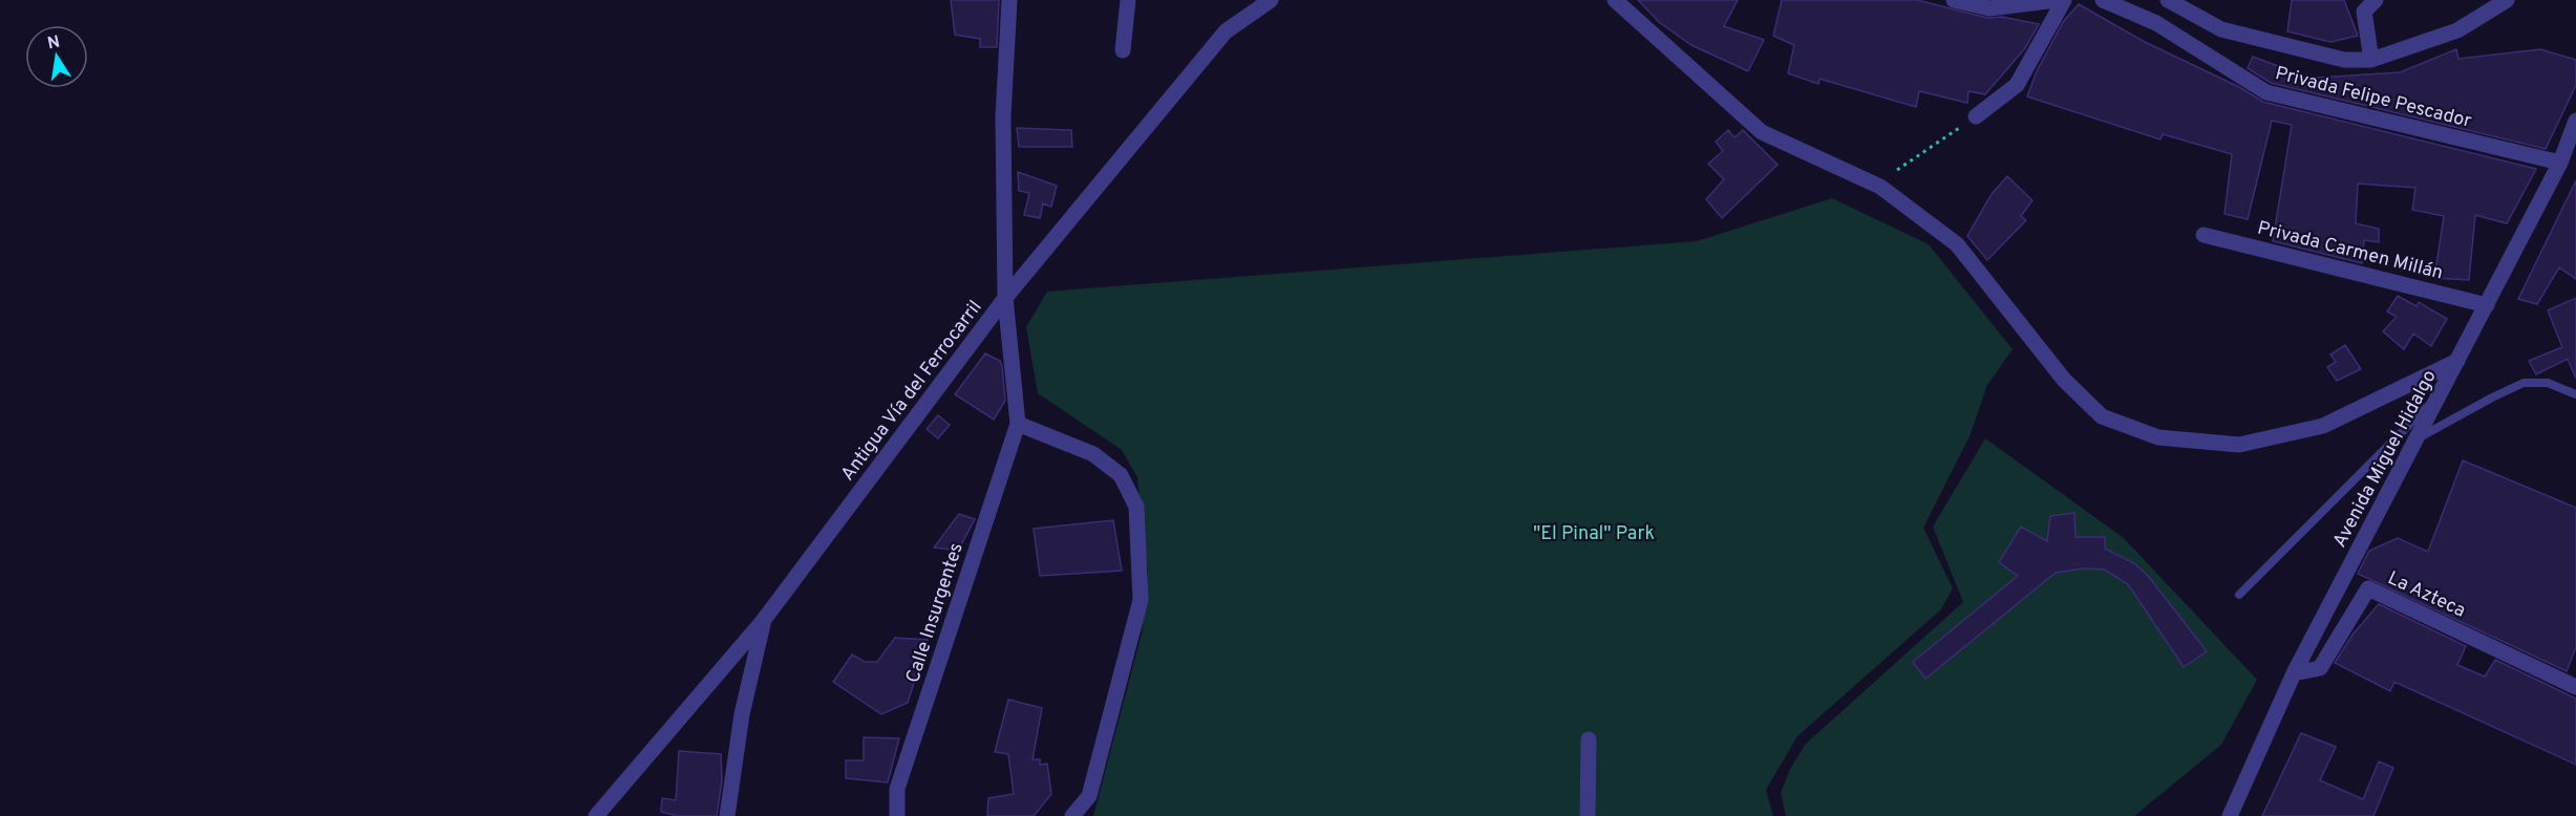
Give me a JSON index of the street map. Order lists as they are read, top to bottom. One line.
{"streets":{"street":["Privada Felipe Pescador","Privada Carmen Millán","Antigua Vía del Ferrocarril","Avenida Miguel Hidalgo","La Azteca","Calle Insurgentes"]},"crossings":[["Privada Felipe Pescador","Avenida Miguel Hidalgo"],["Privada Carmen Millán","Avenida Miguel Hidalgo"],["Avenida Miguel Hidalgo","La Azteca"]],"parks":["\"El Pinal\" Park"],"north":"top"}
